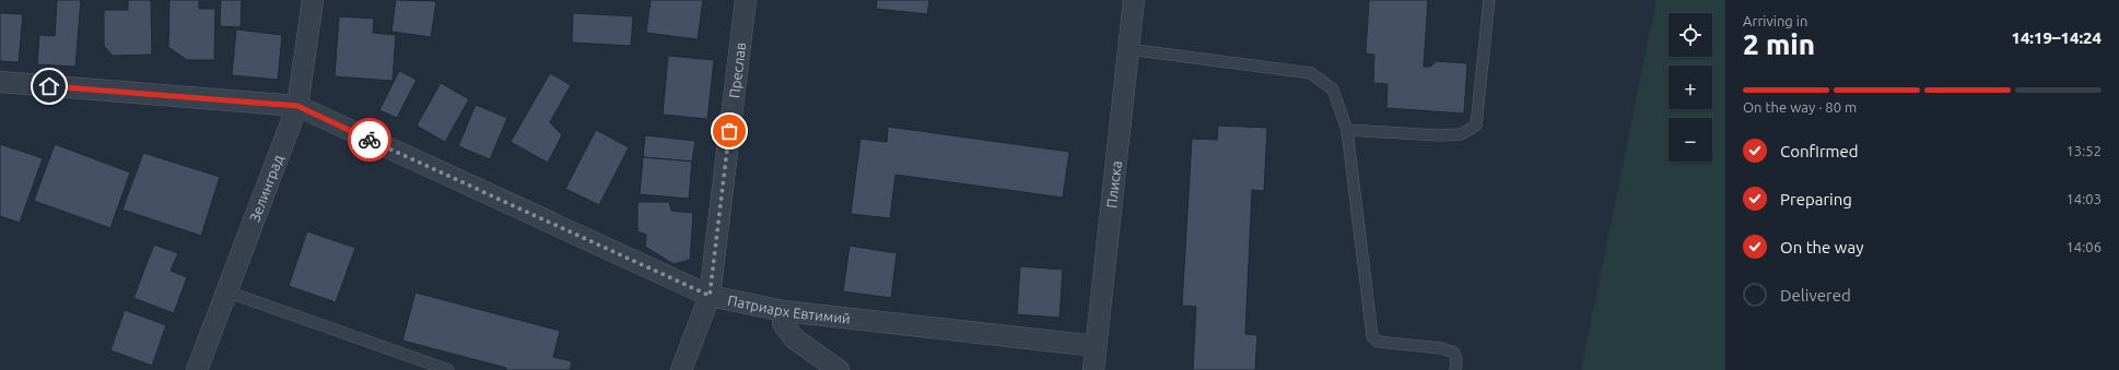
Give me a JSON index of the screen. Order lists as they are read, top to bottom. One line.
{"streets":{"street":["Преслав","Плиска","Зелинград","Патриарх Евтимий"]},"crossings":[["Преслав","Патриарх Евтимий"],["Плиска","Патриарх Евтимий"],["Зелинград","Патриарх Евтимий"]],"page":{"heading":["2 min","Arriving in","14:19–14:24"],"map_buttons":["+","−"],"bar":"On the way · 80 m","list":[["Confirmed","13:52"],["Preparing","14:03"],["On the way","14:06"],"Delivered"]}}
